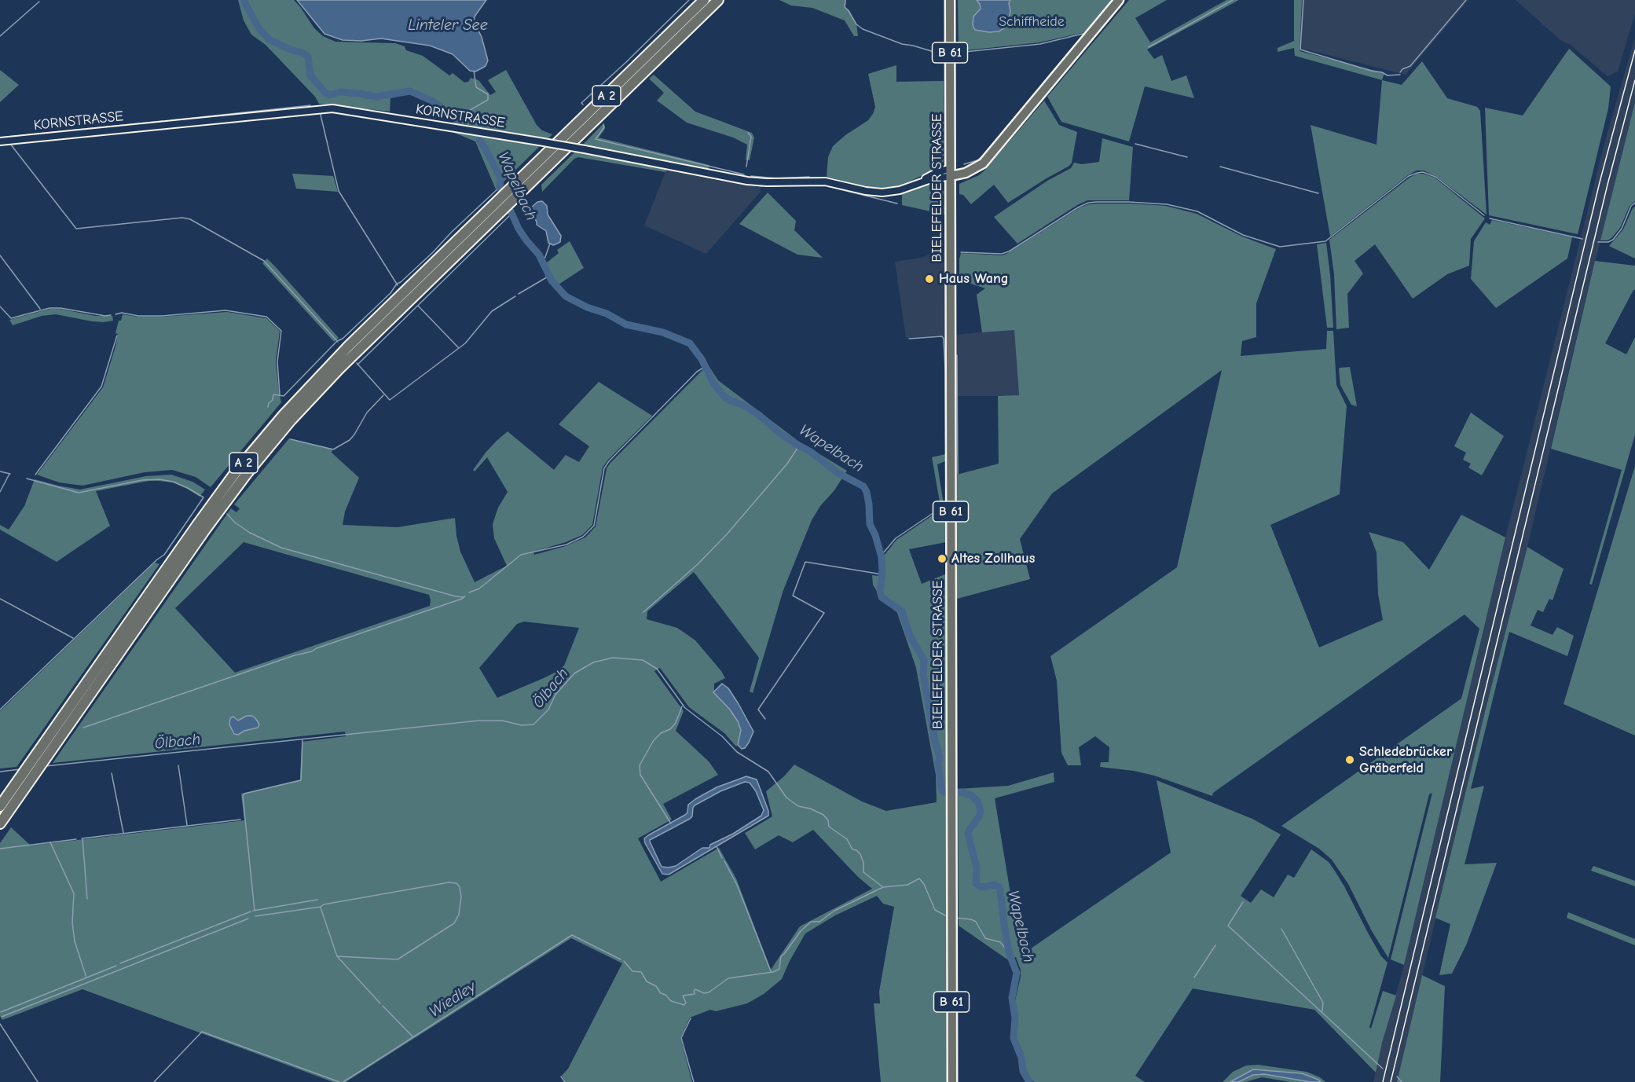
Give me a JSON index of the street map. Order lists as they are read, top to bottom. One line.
{"streets":{"highway":["A 2"],"main road":["B 61","BIELEFELDER STRASSE"],"street":["KORNSTRASSE"]},"crossings":[["KORNSTRASSE","BIELEFELDER STRASSE"]],"water":["Linteler See","Wapelbach","Ölbach","Wiedley"],"parks":["Schiffheide"],"places":["Haus Wang","Altes Zollhaus","Schledebrücker Gräberfeld"]}
